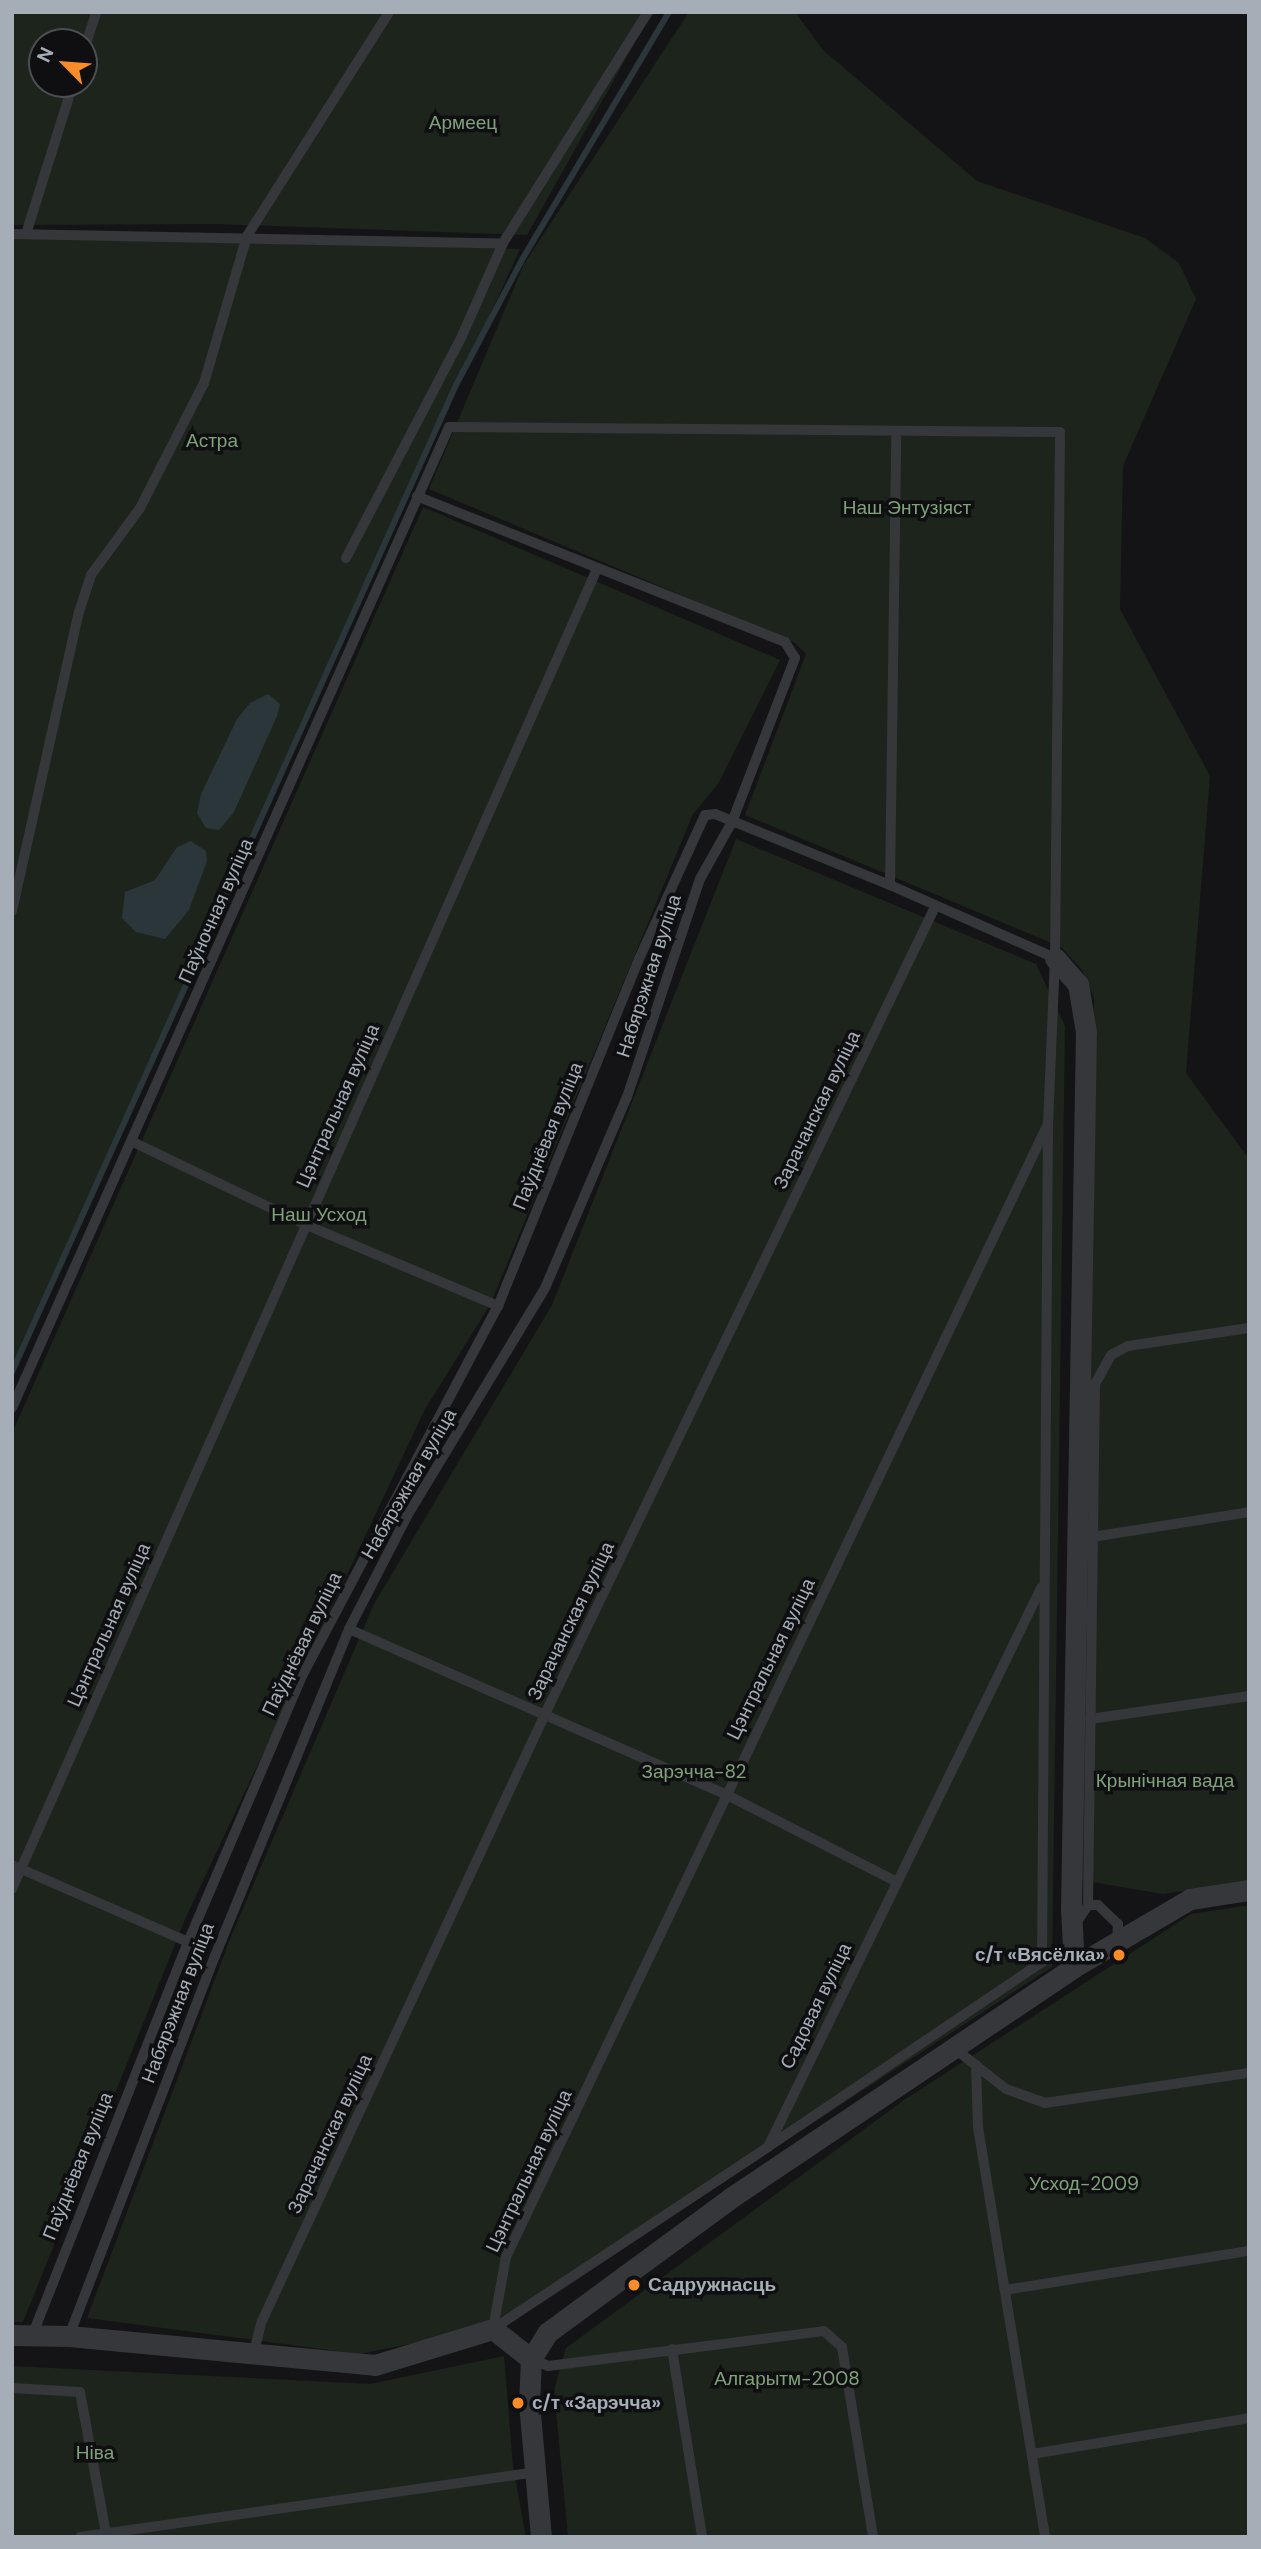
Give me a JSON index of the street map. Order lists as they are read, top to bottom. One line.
{"streets":{"lane":["Паўночная вуліца","Набярэжная вуліца","Цэнтральная вуліца","Зарачанская вуліца","Паўднёвая вуліца","Садовая вуліца"]},"crossings":[["Набярэжная вуліца","Цэнтральная вуліца"],["Набярэжная вуліца","Паўднёвая вуліца"]],"parks":["Армеец","Астра","Наш Энтузіяст","Наш Усход","Зарэчча-82","Крынічная вада","Усход-2009","Алгарытм-2008","Ніва"],"places":["с/т «Вясёлка»","Садружнасць","с/т «Зарэчча»"],"north":"top left"}
